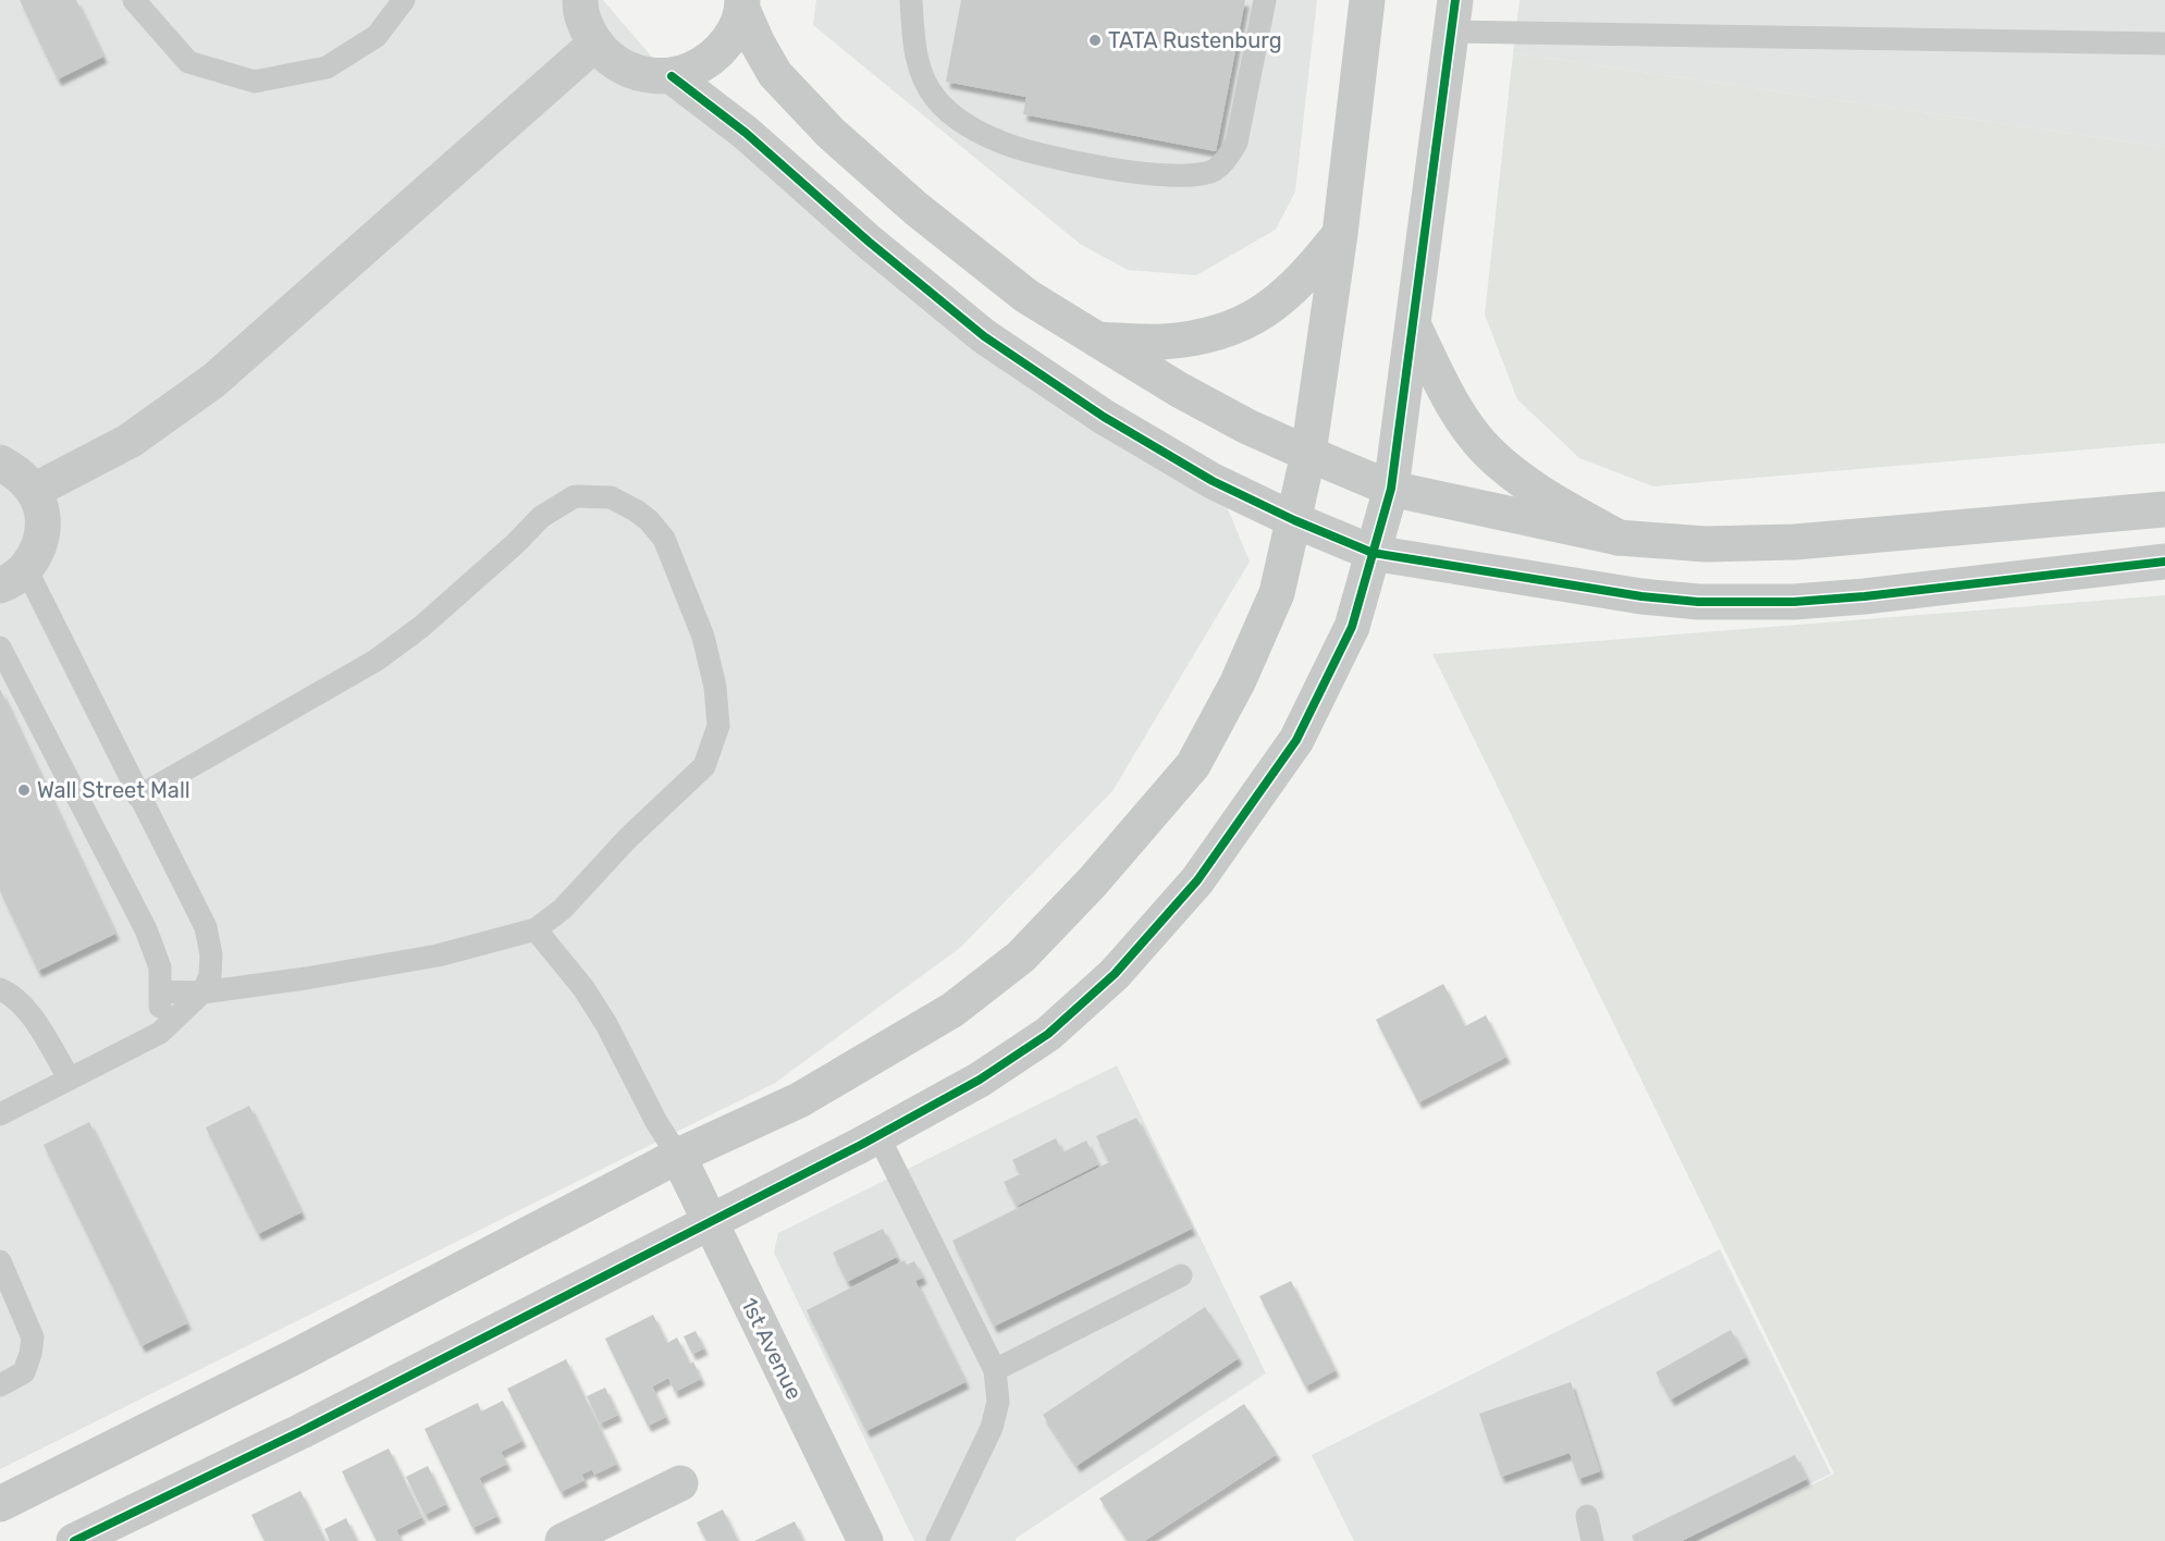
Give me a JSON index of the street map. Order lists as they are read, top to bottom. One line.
{"streets":{"street":["1st Avenue"]},"places":["TATA Rustenburg","Wall Street Mall"]}
